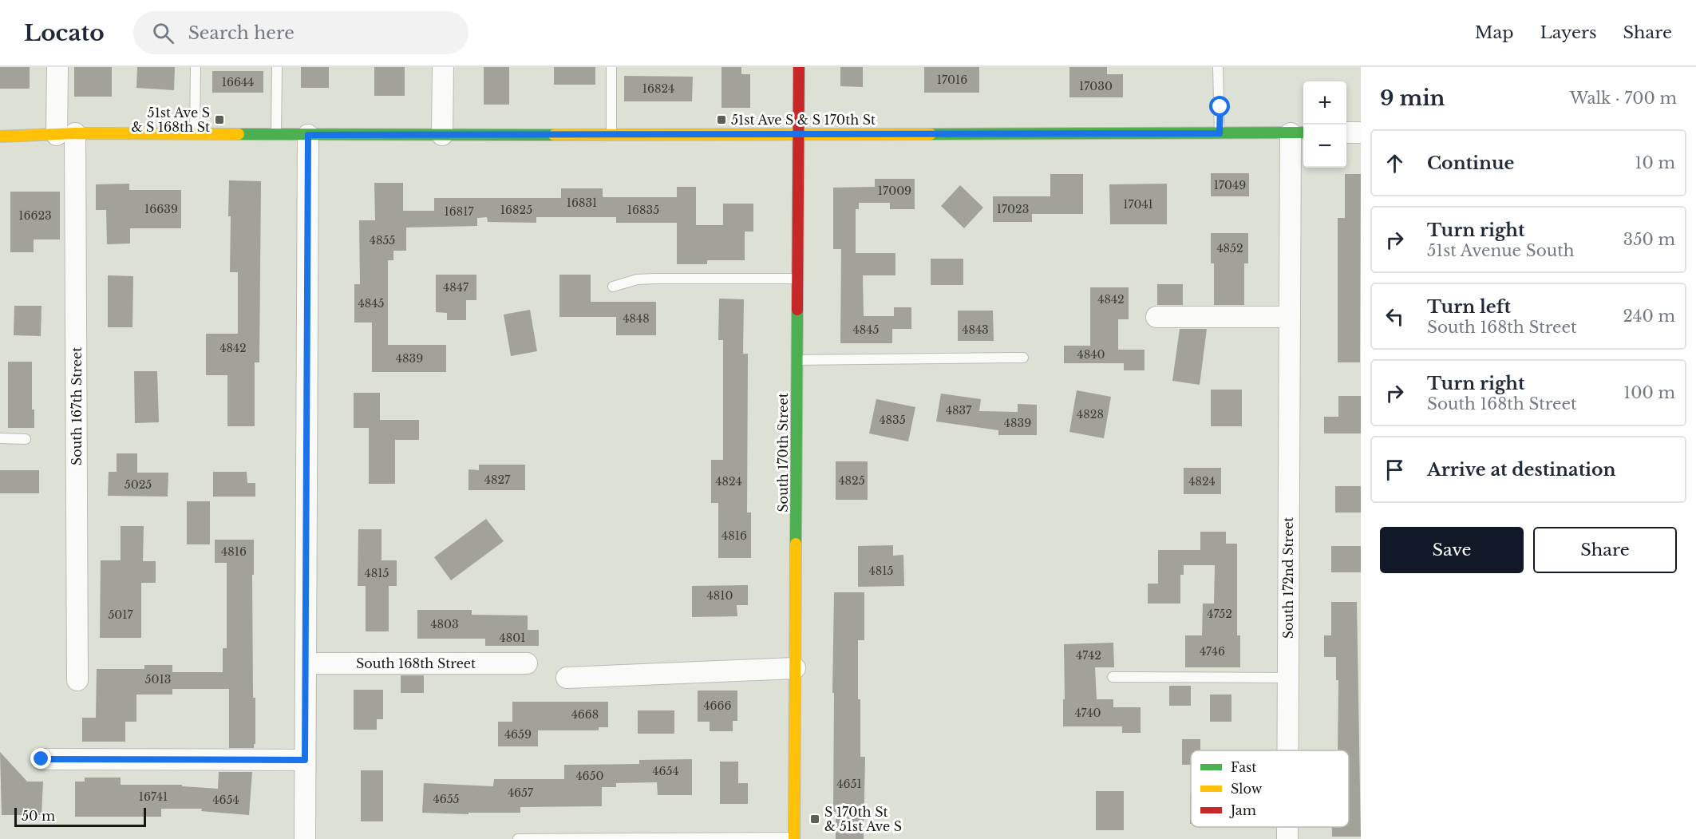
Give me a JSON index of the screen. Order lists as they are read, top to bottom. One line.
{"streets":{"street":["South 167th Street","South 170th Street","South 172nd Street","South 168th Street"]},"places":{"transit":["51st Ave S & S 168th St","51st Ave S & S 170th St","S 170th St & 51st Ave S"]},"house_numbers":["17016","16644","17030","16824","17049","17009","16831","17041","16639","17023","16825","16835","16817","16623","4855","4852","4847","4842","4845","4848","4845","4843","4842","4840","4839","4837","4828","4835","4839","4827","4825","4824","4824","5025","4816","4816","4815","4815","4810","4752","5017","4803","4801","4746","4742","5013","4666","4740","4668","4659","4654","4650","4651","4657","16741","4655","4654"],"legend":["Fast","Slow","Jam"],"scale_bar":"50 m","page":{"header":"Locato","search":"Search here","nav":["Map","Layers","Share"],"heading":["9 min","Walk · 700 m"],"map_buttons":["+","−"],"list":[["Continue","10 m"],["Turn right","51st Avenue South","350 m"],["Turn left","South 168th Street","240 m"],["Turn right","South 168th Street","100 m"],"Arrive at destination"],"buttons":["Save","Share"],"scale":"50 m"}}
